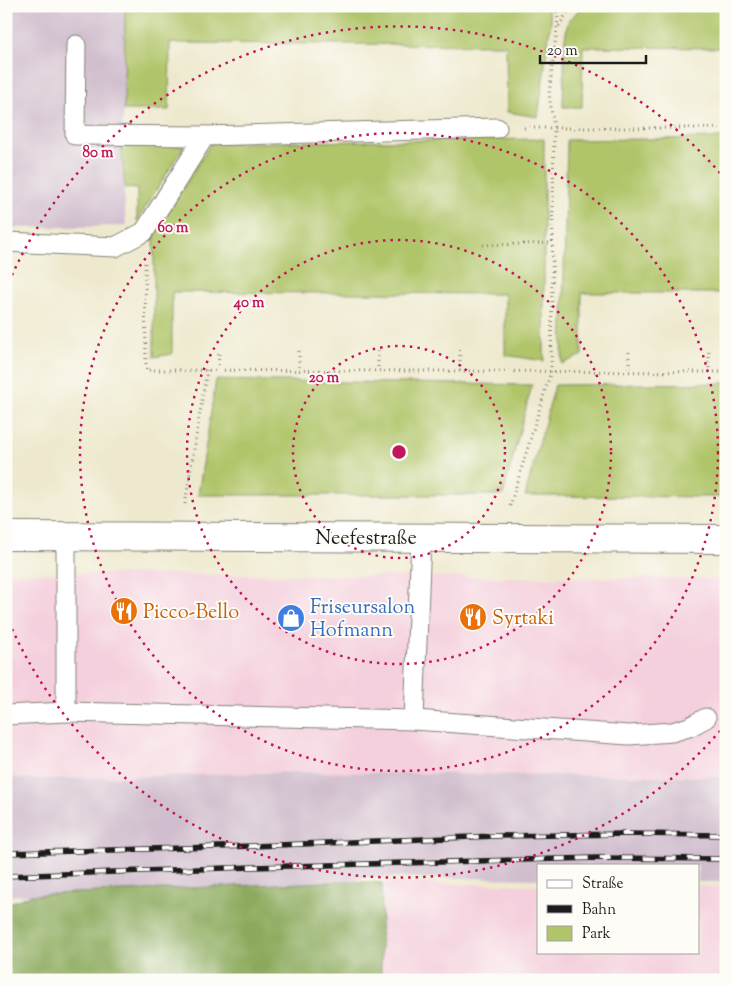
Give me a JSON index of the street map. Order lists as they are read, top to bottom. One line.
{"streets":{"street":["Neefestraße"]},"places":{"restaurant":["Picco-Bello","Syrtaki"],"shop":["Friseursalon Hofmann"]},"legend":["Straße","Bahn","Park"],"scale_bar":"20 m","rings":["80 m","60 m","40 m","20 m"]}
